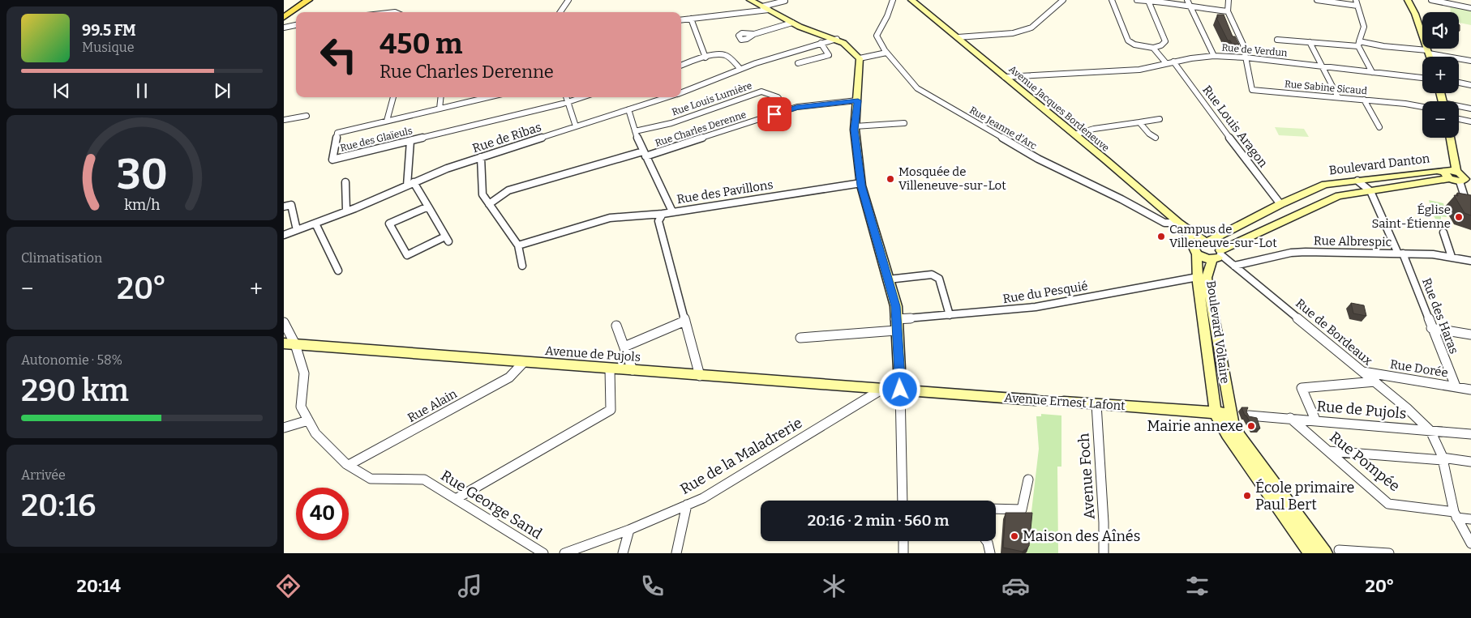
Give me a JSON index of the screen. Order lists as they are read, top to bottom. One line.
{"streets":{"main road":["Avenue Jacques Bordeneuve","Boulevard Danton","Boulevard Voltaire","Avenue de Pujols","Avenue Ernest Lafont"],"street":["Rue de Verdun","Rue Sabine Sicaud","Rue Louis Lumière","Rue Louis Aragon","Rue Jeanne d'Arc","Rue Charles Derenne","Rue de Ribas","Rue des Glaïeuls","Rue des Pavillons","Rue Albrespic","Rue du Pesquié","Rue des Haras","Rue de Bordeaux","Rue Dorée","Rue Alain","Rue de Pujols","Rue de la Maladrerie","Rue Pompée","Avenue Foch","Rue George Sand"]},"crossings":[["Rue de Verdun","Rue Sabine Sicaud"],["Rue de Verdun","Avenue Jacques Bordeneuve"],["Rue de Verdun","Rue Louis Aragon"],["Rue Louis Lumière","Rue Charles Derenne"],["Avenue Jacques Bordeneuve","Rue Jeanne d'Arc"],["Avenue Jacques Bordeneuve","Boulevard Danton"],["Avenue Jacques Bordeneuve","Boulevard Voltaire"],["Avenue Jacques Bordeneuve","Rue de Bordeaux"],["Rue Louis Aragon","Boulevard Danton"],["Boulevard Danton","Rue des Haras"],["Boulevard Danton","Boulevard Voltaire"],["Boulevard Danton","Rue de Bordeaux"],["Rue des Pavillons","Avenue de Pujols"],["Rue Albrespic","Rue des Haras"],["Rue Albrespic","Rue de Bordeaux"],["Rue du Pesquié","Boulevard Voltaire"],["Rue des Haras","Rue Dorée"],["Boulevard Voltaire","Rue de Bordeaux"],["Boulevard Voltaire","Avenue Ernest Lafont"],["Boulevard Voltaire","Rue de Pujols"],["Rue de Bordeaux","Rue Dorée"],["Rue de Bordeaux","Rue de Pujols"],["Avenue de Pujols","Avenue Ernest Lafont"],["Avenue de Pujols","Rue Alain"],["Avenue de Pujols","Rue de la Maladrerie"],["Avenue de Pujols","Rue George Sand"],["Avenue Ernest Lafont","Rue de Pujols"],["Avenue Ernest Lafont","Avenue Foch"],["Rue Alain","Rue George Sand"],["Rue de Pujols","Rue Pompée"]],"places":["Mosquée de Villeneuve-sur-Lot","Église Saint-Étienne","Campus de Villeneuve-sur-Lot","Mairie annexe","École primaire Paul Bert","Maison des Aînés"],"page":{"map_buttons":["+","−"],"turn":["450 m","Rue Charles Derenne"],"song":["99.5 FM","Musique"],"tile":["Climatisation",["Autonomie · 58%","290 km"],["Arrivée","20:16"]],"heat":["−","20°","+"],"limit":"40","trip":"20:16 · 2 min · 560 m","tabs":["20:14","20°"],"gauge":["30","km/h"]}}
